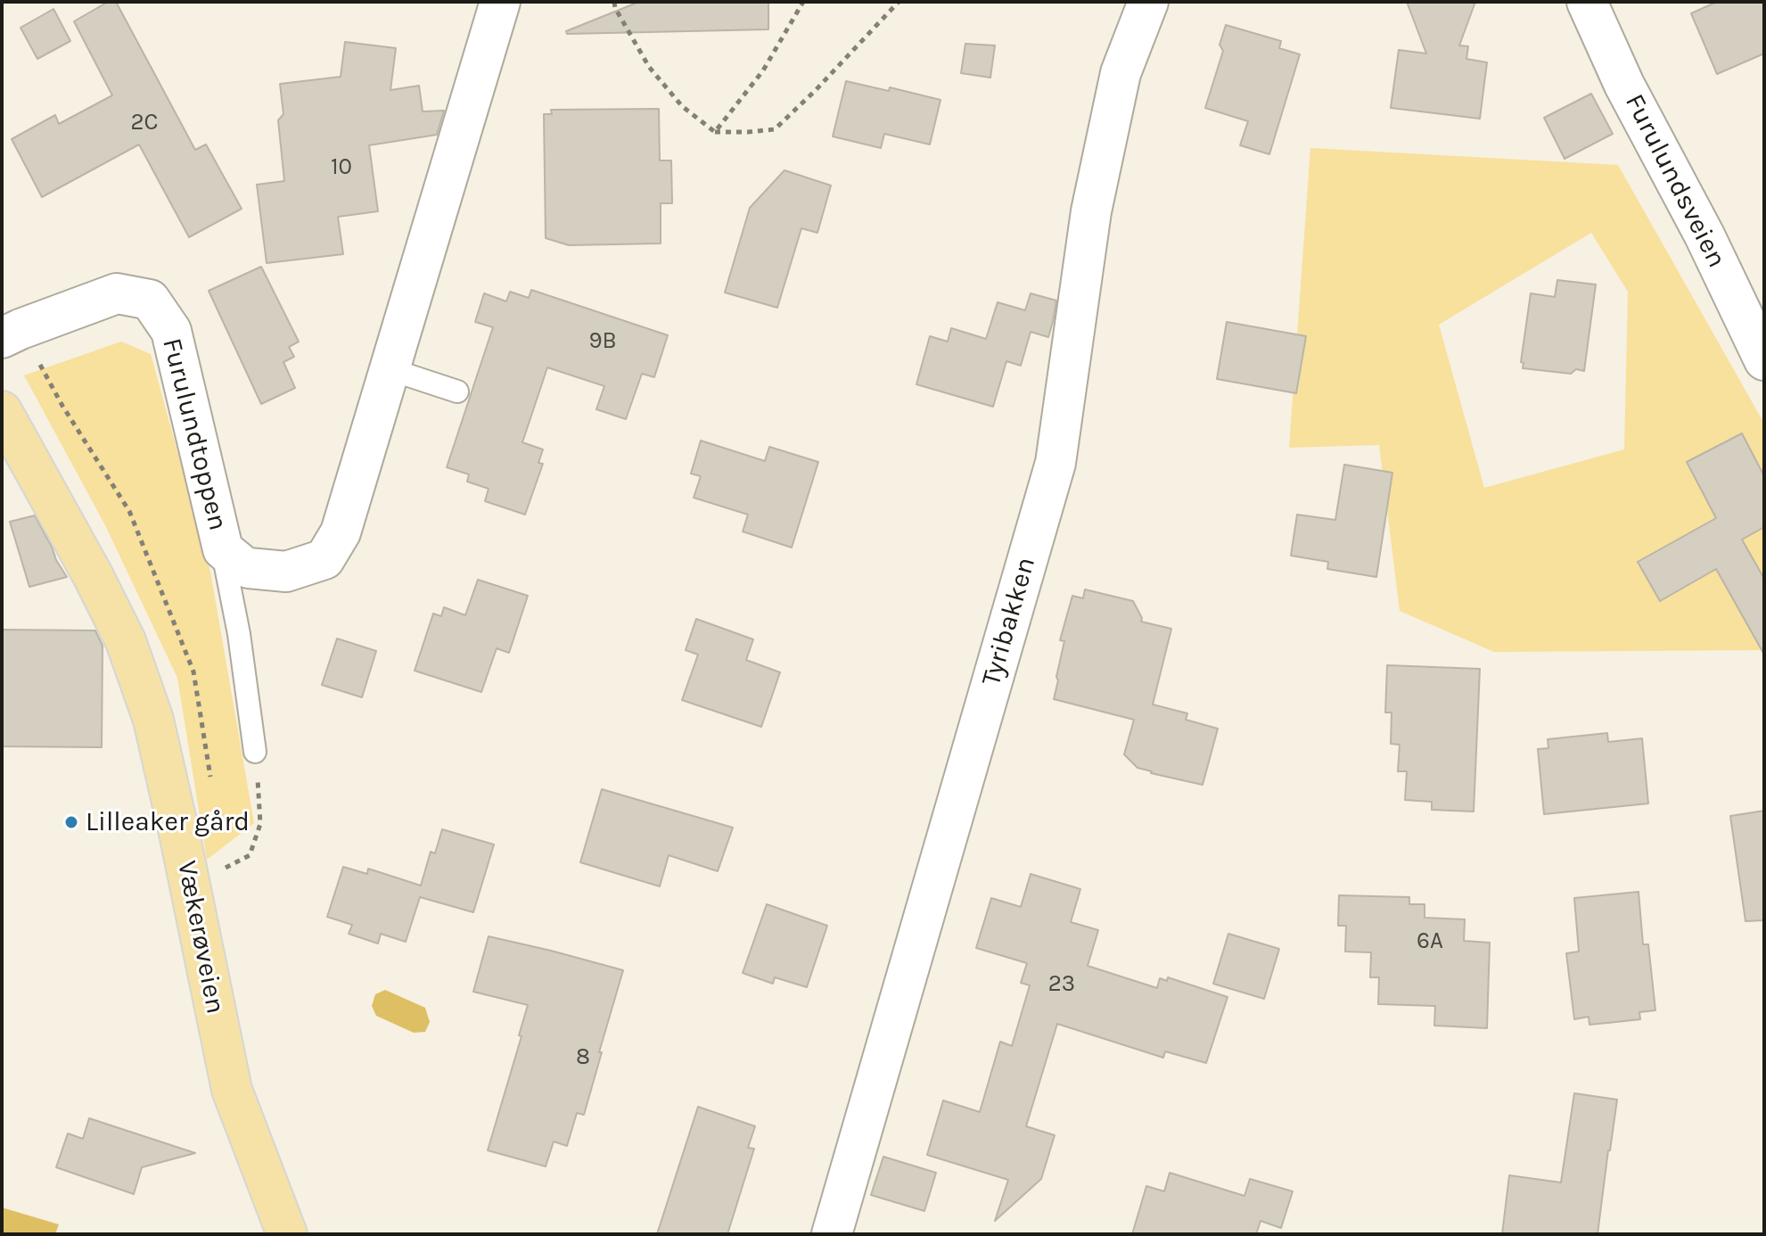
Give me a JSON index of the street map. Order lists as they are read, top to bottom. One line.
{"streets":{"main road":["Vækerøveien"],"street":["Furulundsveien","Furulundtoppen","Tyribakken"]},"places":["Lilleaker gård"],"house_numbers":["2C","10","9B","6A","23","8"]}
